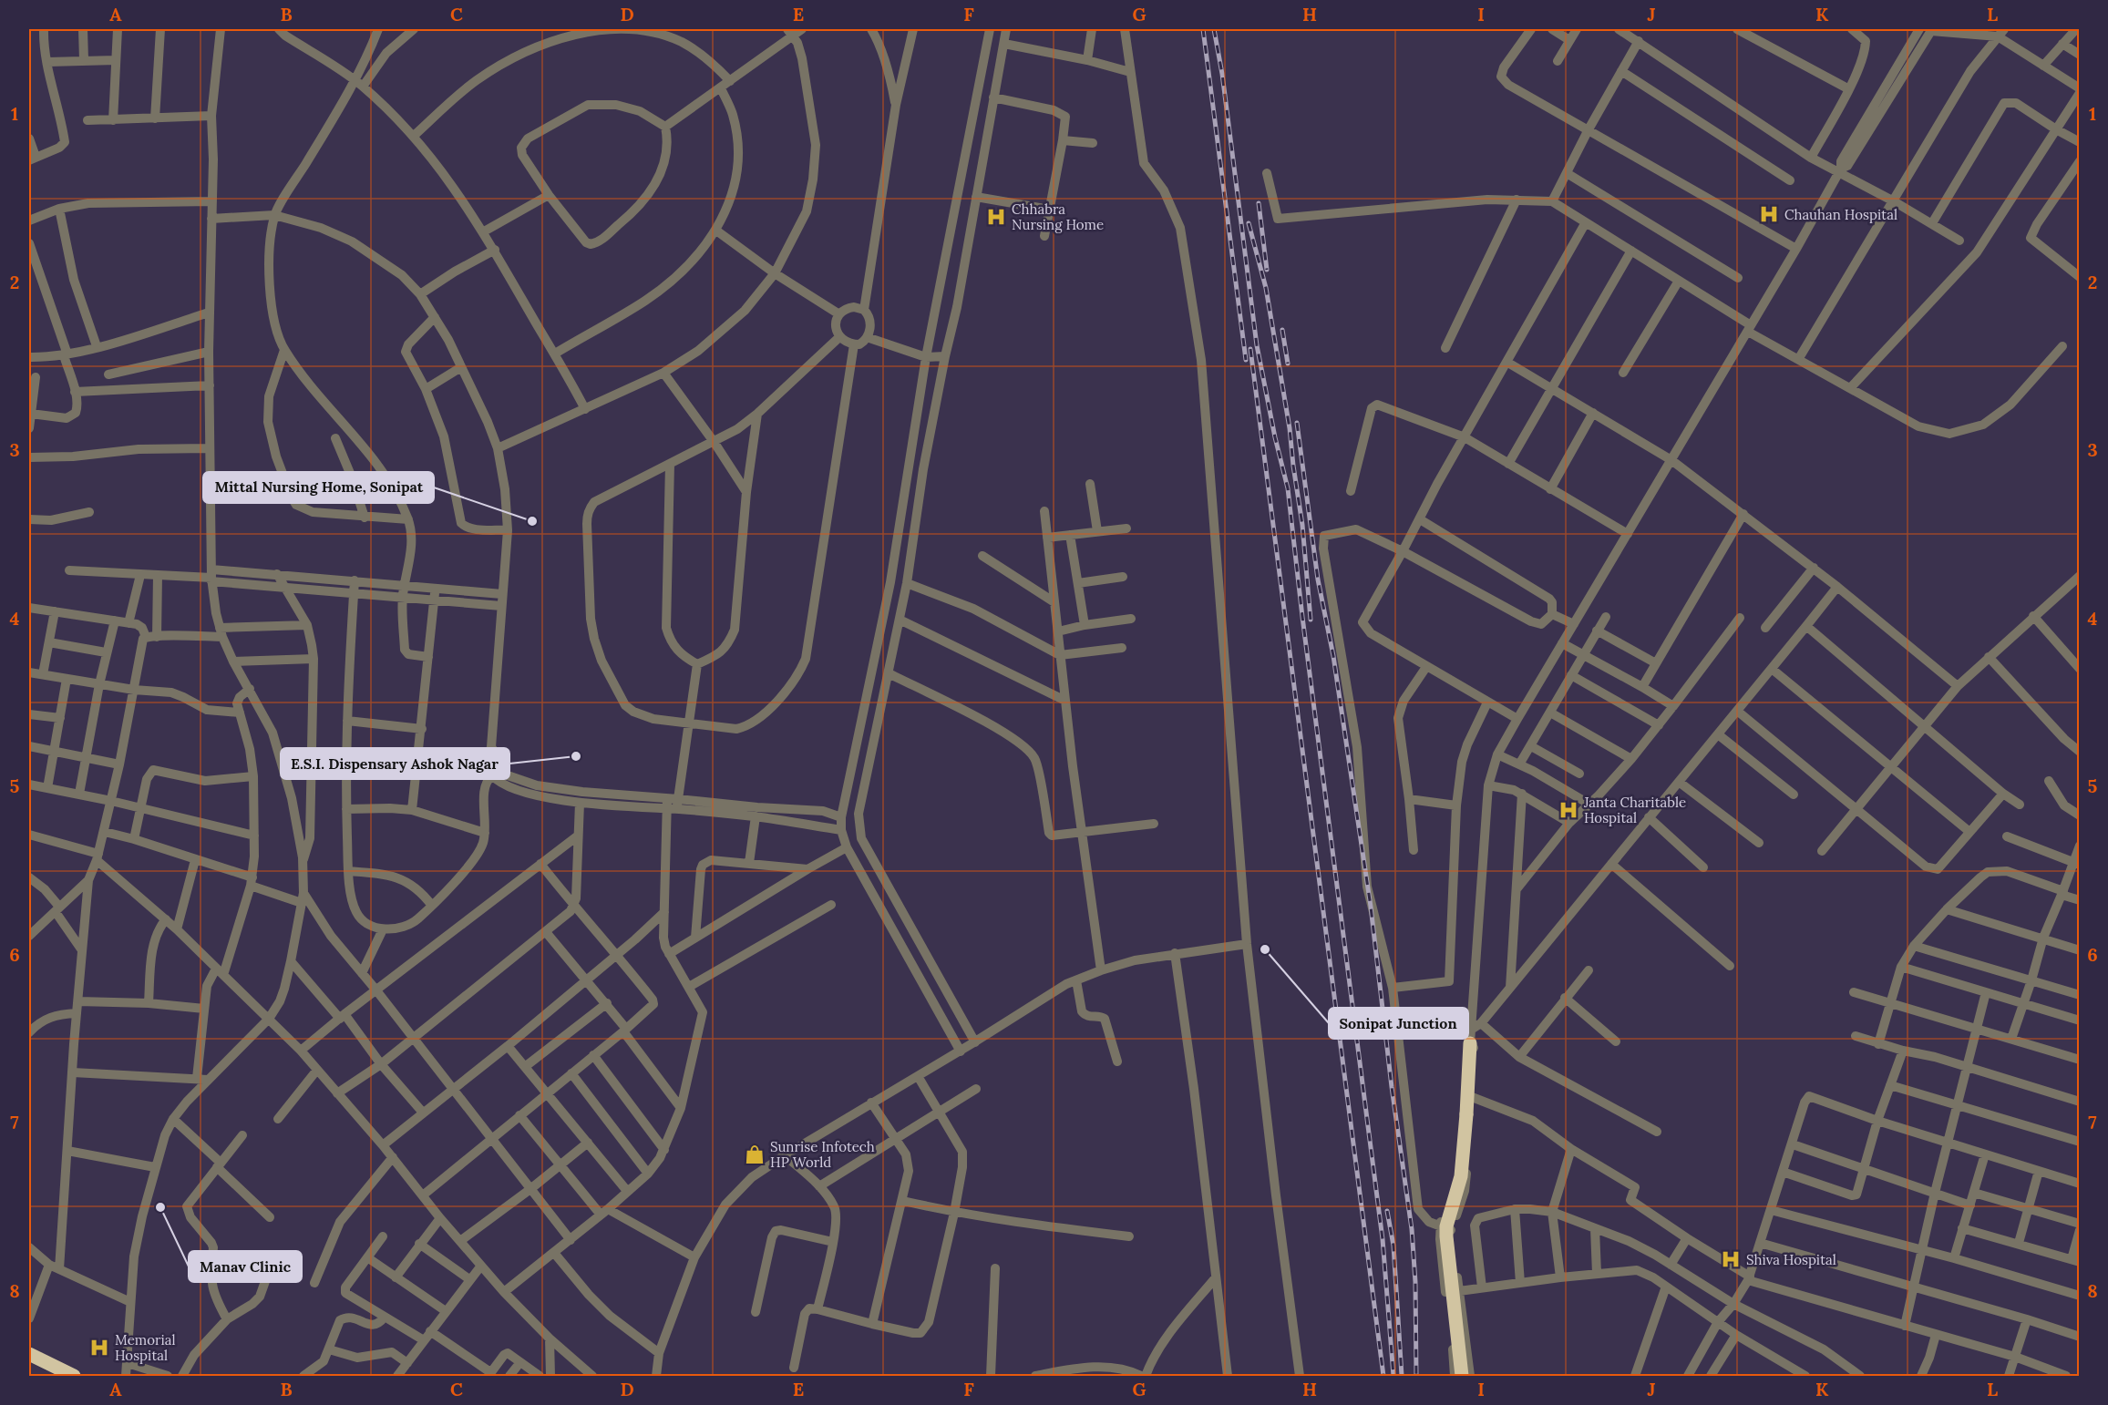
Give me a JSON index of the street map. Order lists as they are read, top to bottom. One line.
{"places":{"hospital":["Chauhan Hospital","Chhabra Nursing Home","Janta Charitable Hospital","Shiva Hospital","Memorial Hospital"],"other":["Mittal Nursing Home, Sonipat","E.S.I. Dispensary Ashok Nagar","Sonipat Junction","Manav Clinic"],"shop":["Sunrise Infotech HP World"]},"grid":{"columns":["A","B","C","D","E","F","G","H","I","J","K","L"],"rows":["1","2","3","4","5","6","7","8"]}}
